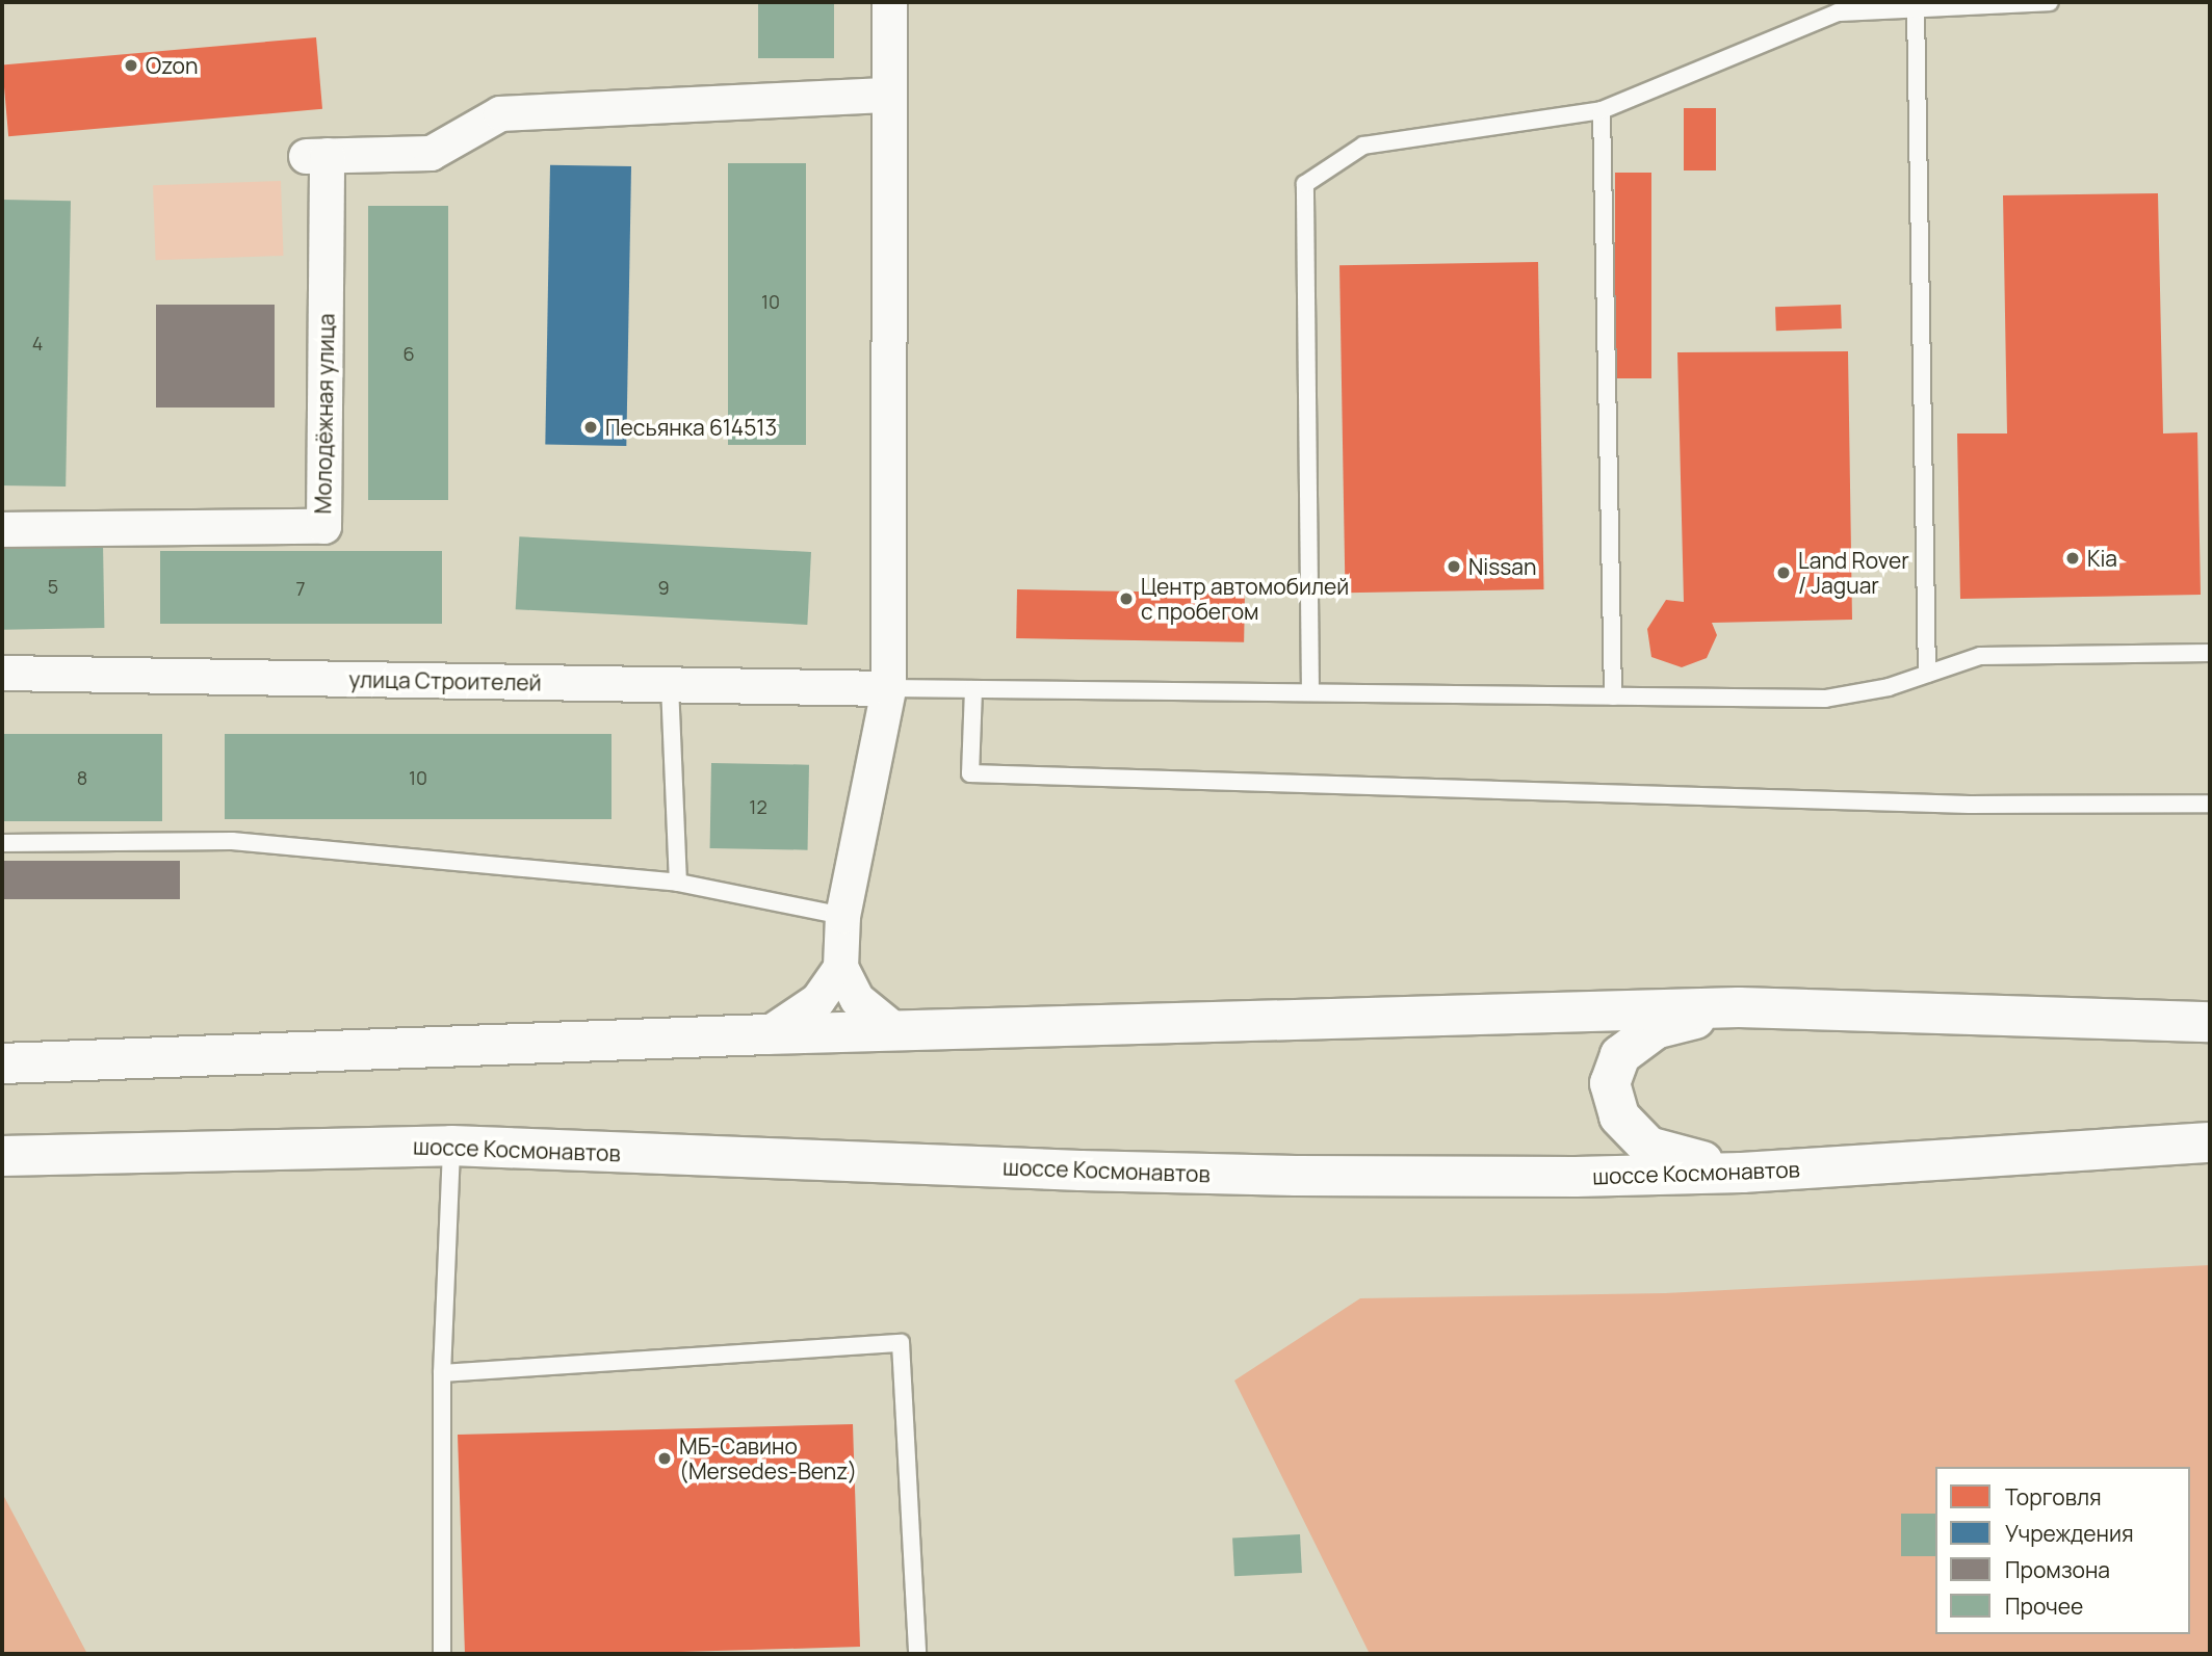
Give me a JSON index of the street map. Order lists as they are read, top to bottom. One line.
{"streets":{"main road":["шоссе Космонавтов"],"street":["Молодёжная улица","улица Строителей"]},"places":["Ozon","Песьянка 614513","Kia","Nissan","Land Rover / Jaguar","Центр автомобилей с пробегом","МБ-Савино (Mersedes-Benz)"],"house_numbers":["10","4","6","5","9","7","8","10","12"],"legend":["Торговля","Учреждения","Промзона","Прочее"]}
